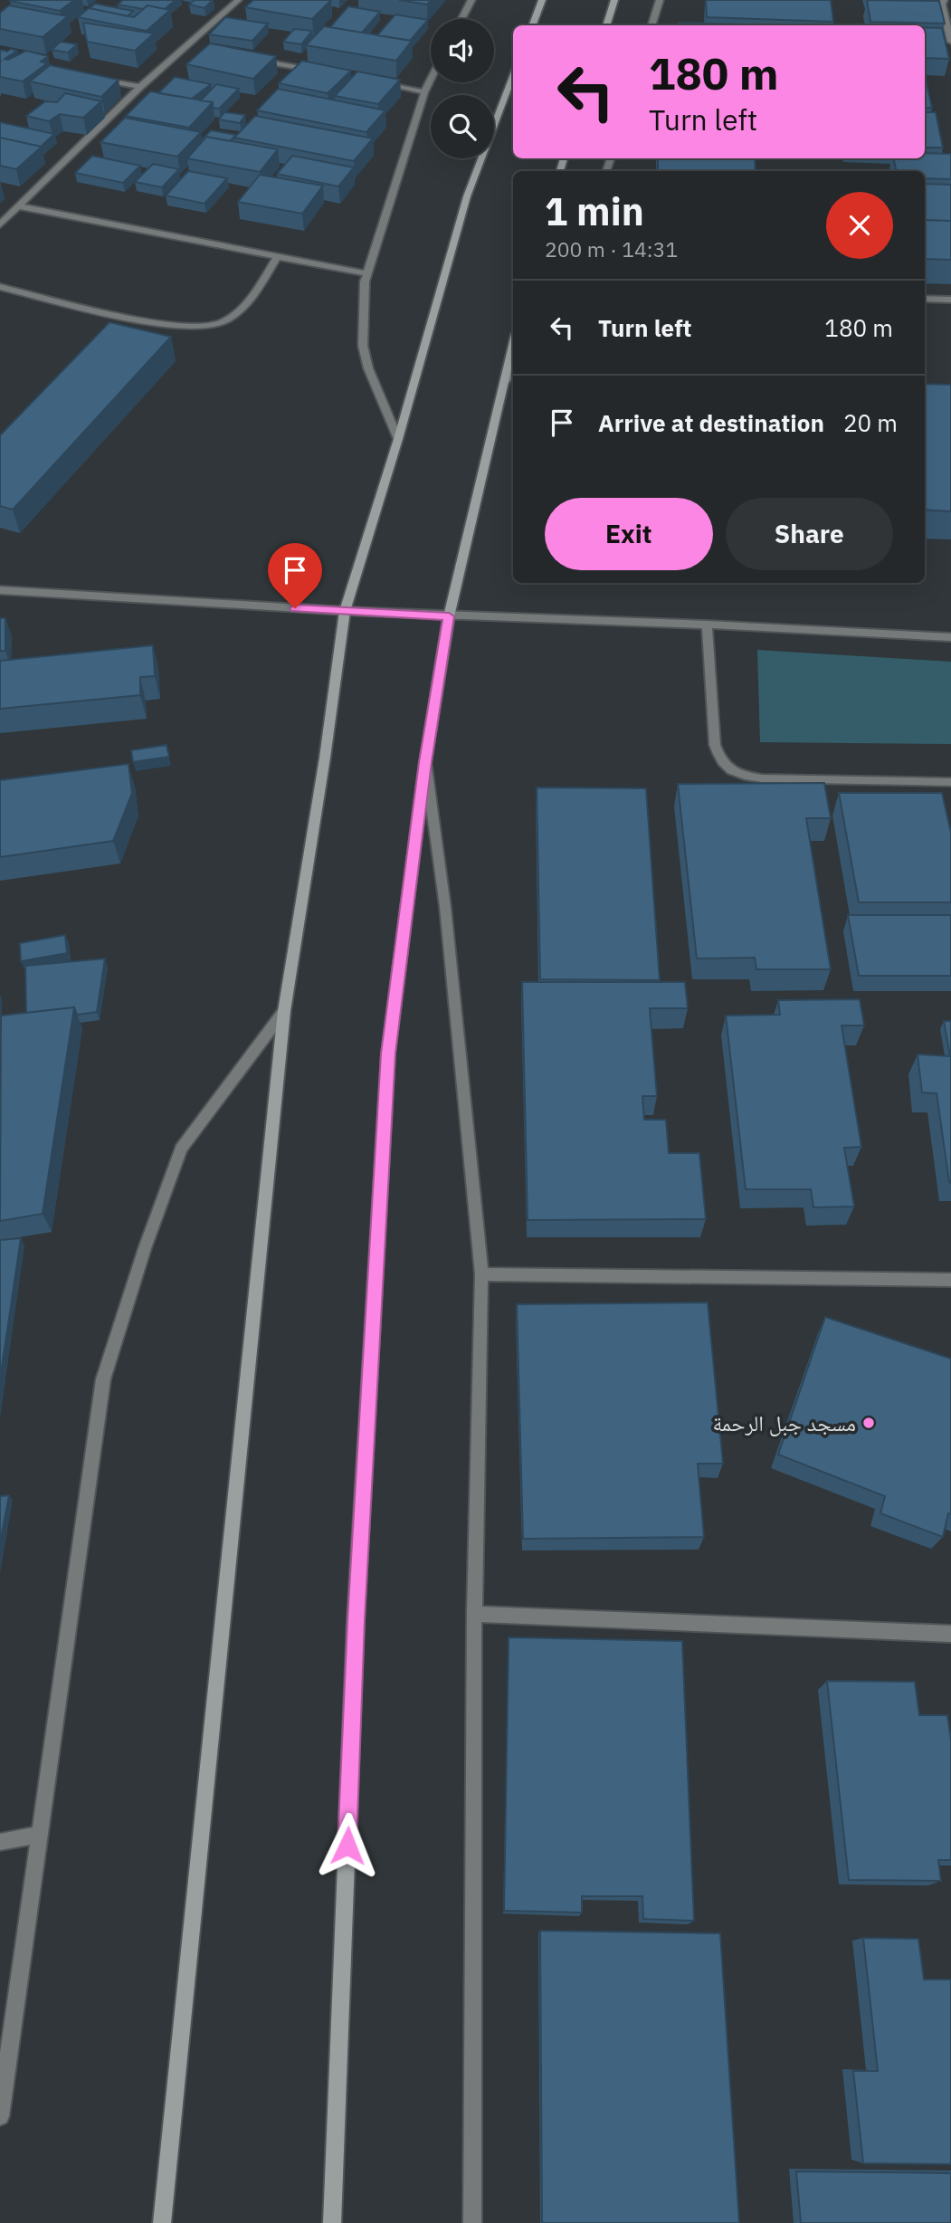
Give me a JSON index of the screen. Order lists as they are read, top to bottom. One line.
{"places":["مسجد جبل الرحمة"],"page":{"turn":["180 m","Turn left"],"heading":["1 min","200 m · 14:31"],"list":[{"name":"Turn left","value":"180 m"},{"name":"Arrive at destination","value":"20 m"}],"buttons":["Exit","Share"]}}
